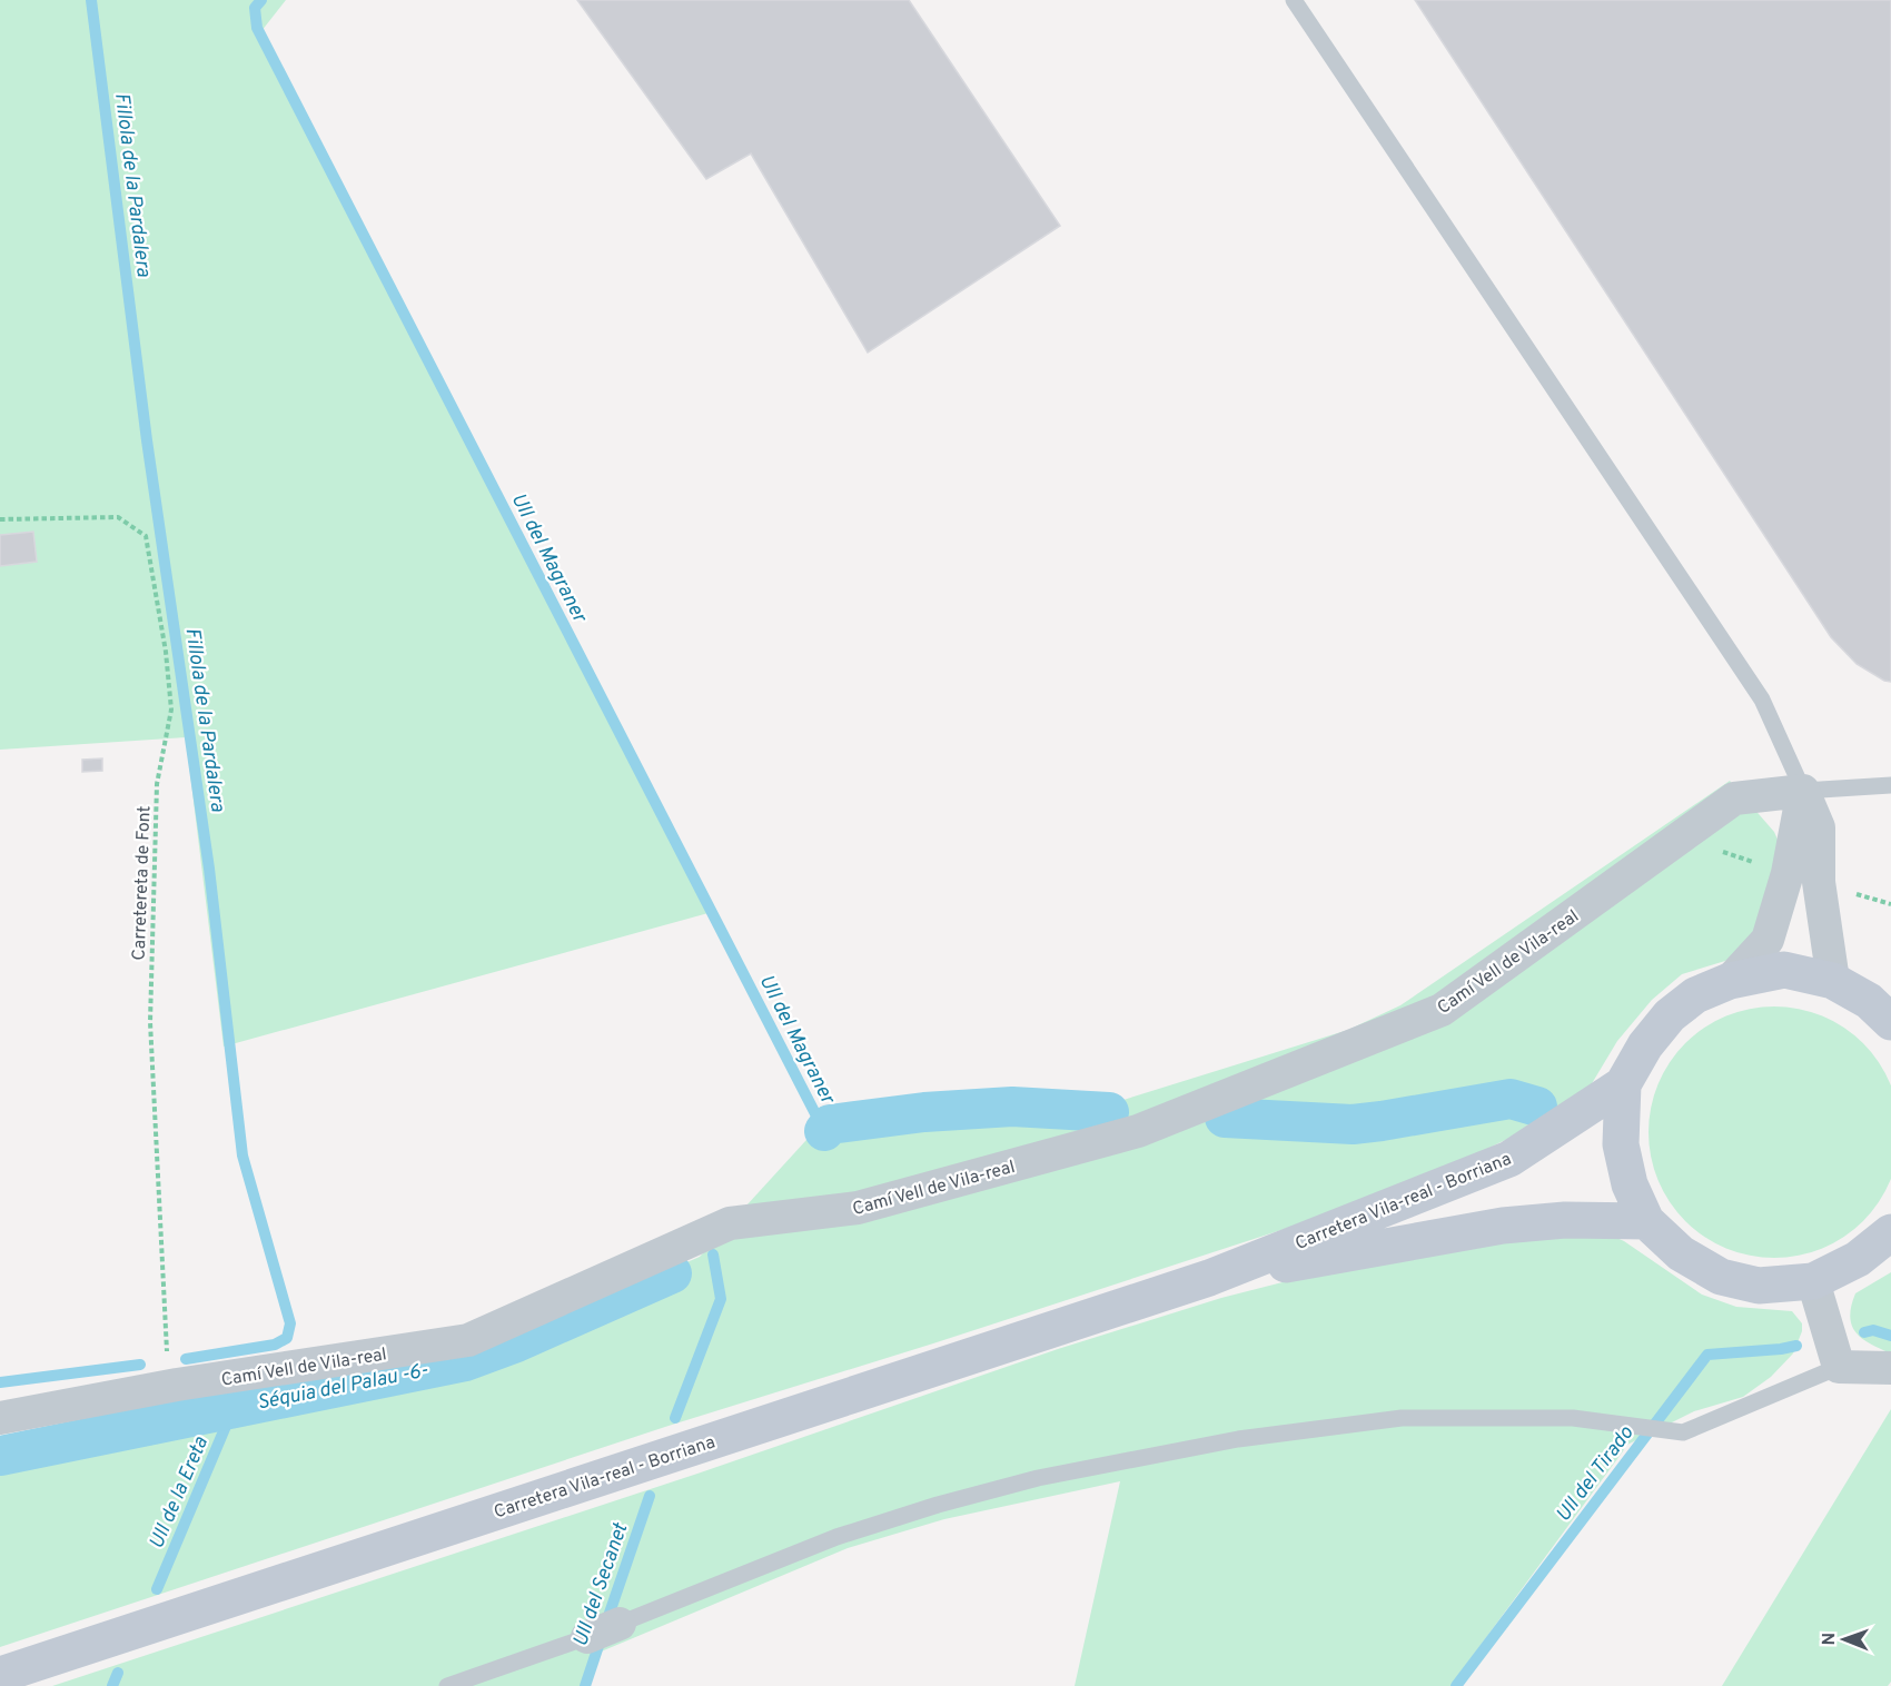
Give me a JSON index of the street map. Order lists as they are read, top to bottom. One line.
{"streets":{"main road":["Carretera Vila-real - Borriana"],"street":["Camí Vell de Vila-real"],"path":["Carretereta de Font"]},"crossings":[["Carretereta de Font","Camí Vell de Vila-real"]],"water":["Fillola de la Pardalera","Ull del Magraner","Séquia del Palau -6-","Ull del Tirado","Ull de la Ereta","Ull del Secanet"],"north":"left"}
